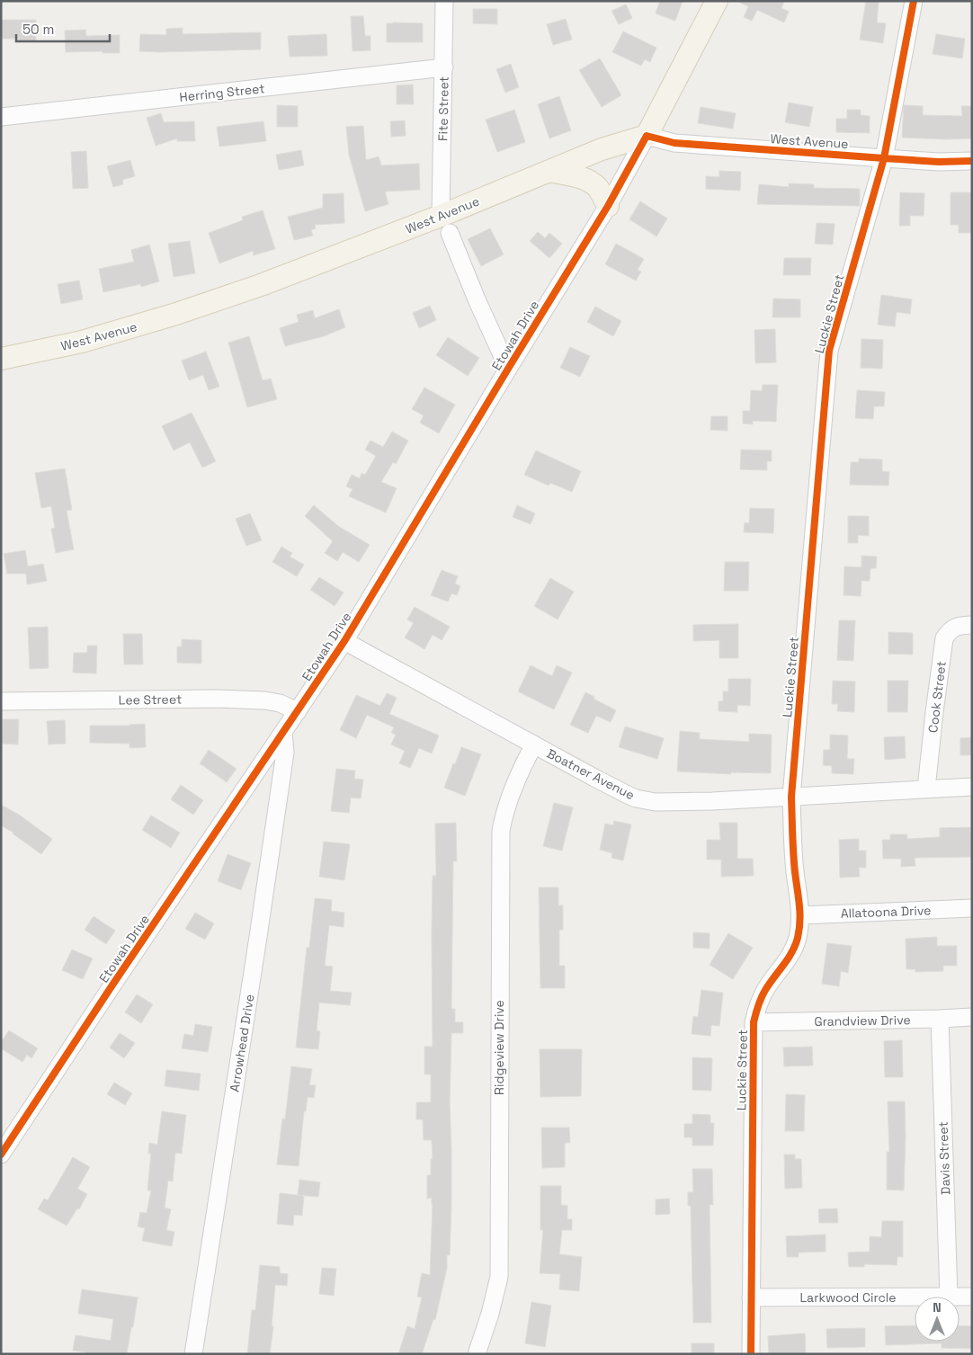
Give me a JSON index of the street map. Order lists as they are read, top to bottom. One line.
{"streets":{"main road":["West Avenue","Etowah Drive"],"street":["Herring Street","Fite Street","Luckie Street","Cook Street","Lee Street","Boatner Avenue","Allatoona Drive","Grandview Drive","Arrowhead Drive","Ridgeview Drive","Davis Street","Larkwood Circle"]},"crossings":[["Herring Street","Fite Street"],["Fite Street","West Avenue"],["Fite Street","Etowah Drive"],["West Avenue","Luckie Street"],["West Avenue","Etowah Drive"],["Luckie Street","Boatner Avenue"],["Luckie Street","Allatoona Drive"],["Luckie Street","Grandview Drive"],["Luckie Street","Larkwood Circle"],["Etowah Drive","Lee Street"],["Etowah Drive","Boatner Avenue"],["Etowah Drive","Arrowhead Drive"],["Cook Street","Boatner Avenue"],["Boatner Avenue","Ridgeview Drive"],["Grandview Drive","Davis Street"]],"scale_bar":"50 m","north":"top"}
